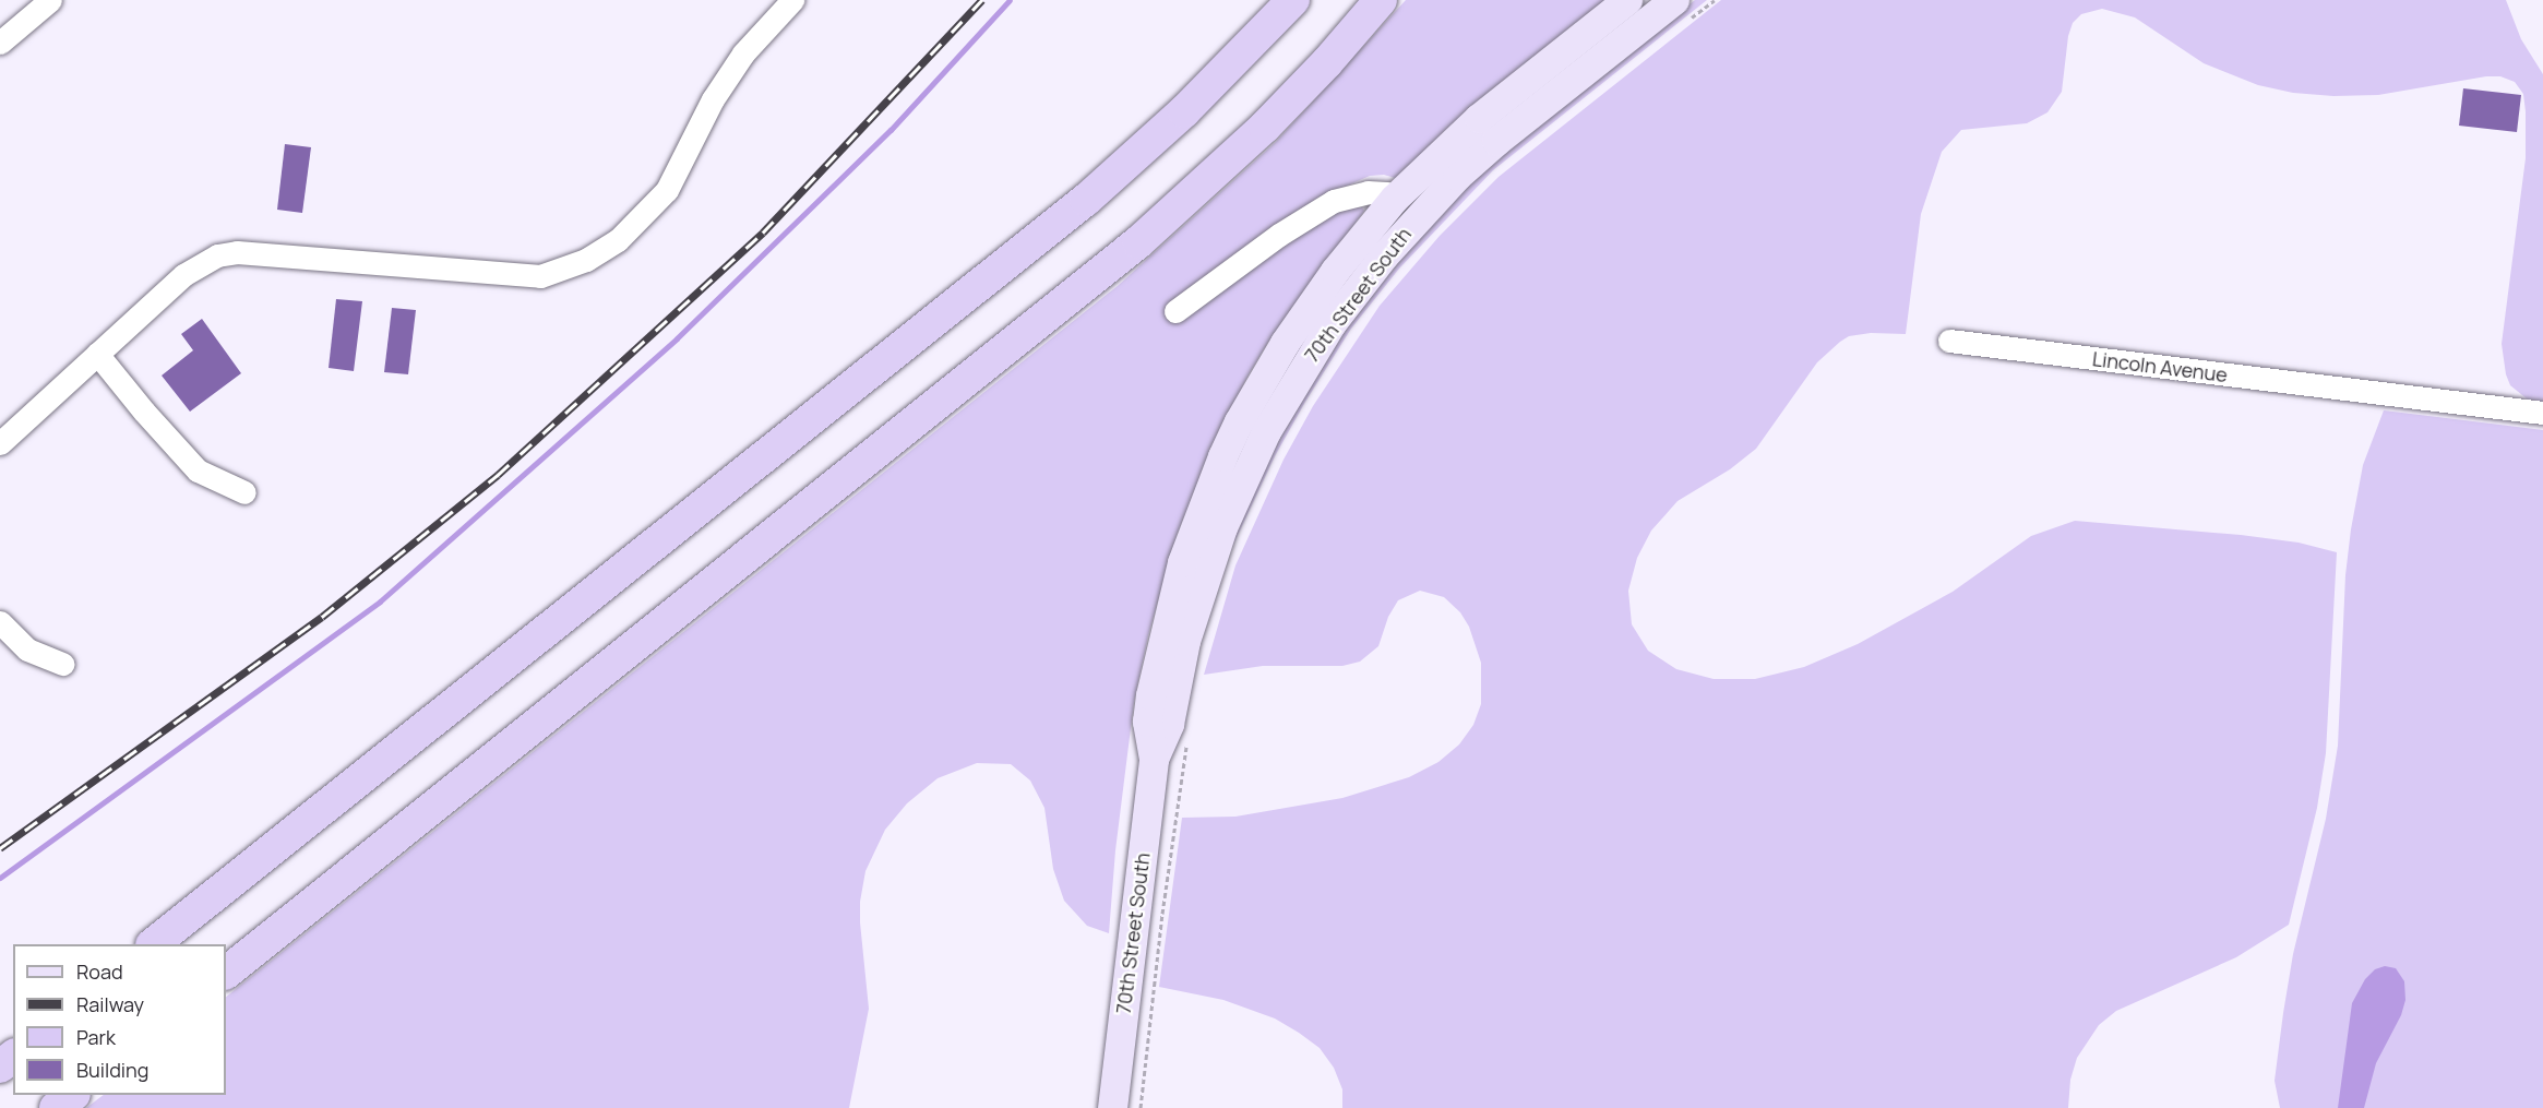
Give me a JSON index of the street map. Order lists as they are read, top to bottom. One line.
{"streets":{"main road":["70th Street South"],"street":["Lincoln Avenue"]},"legend":["Road","Railway","Park","Building"]}
